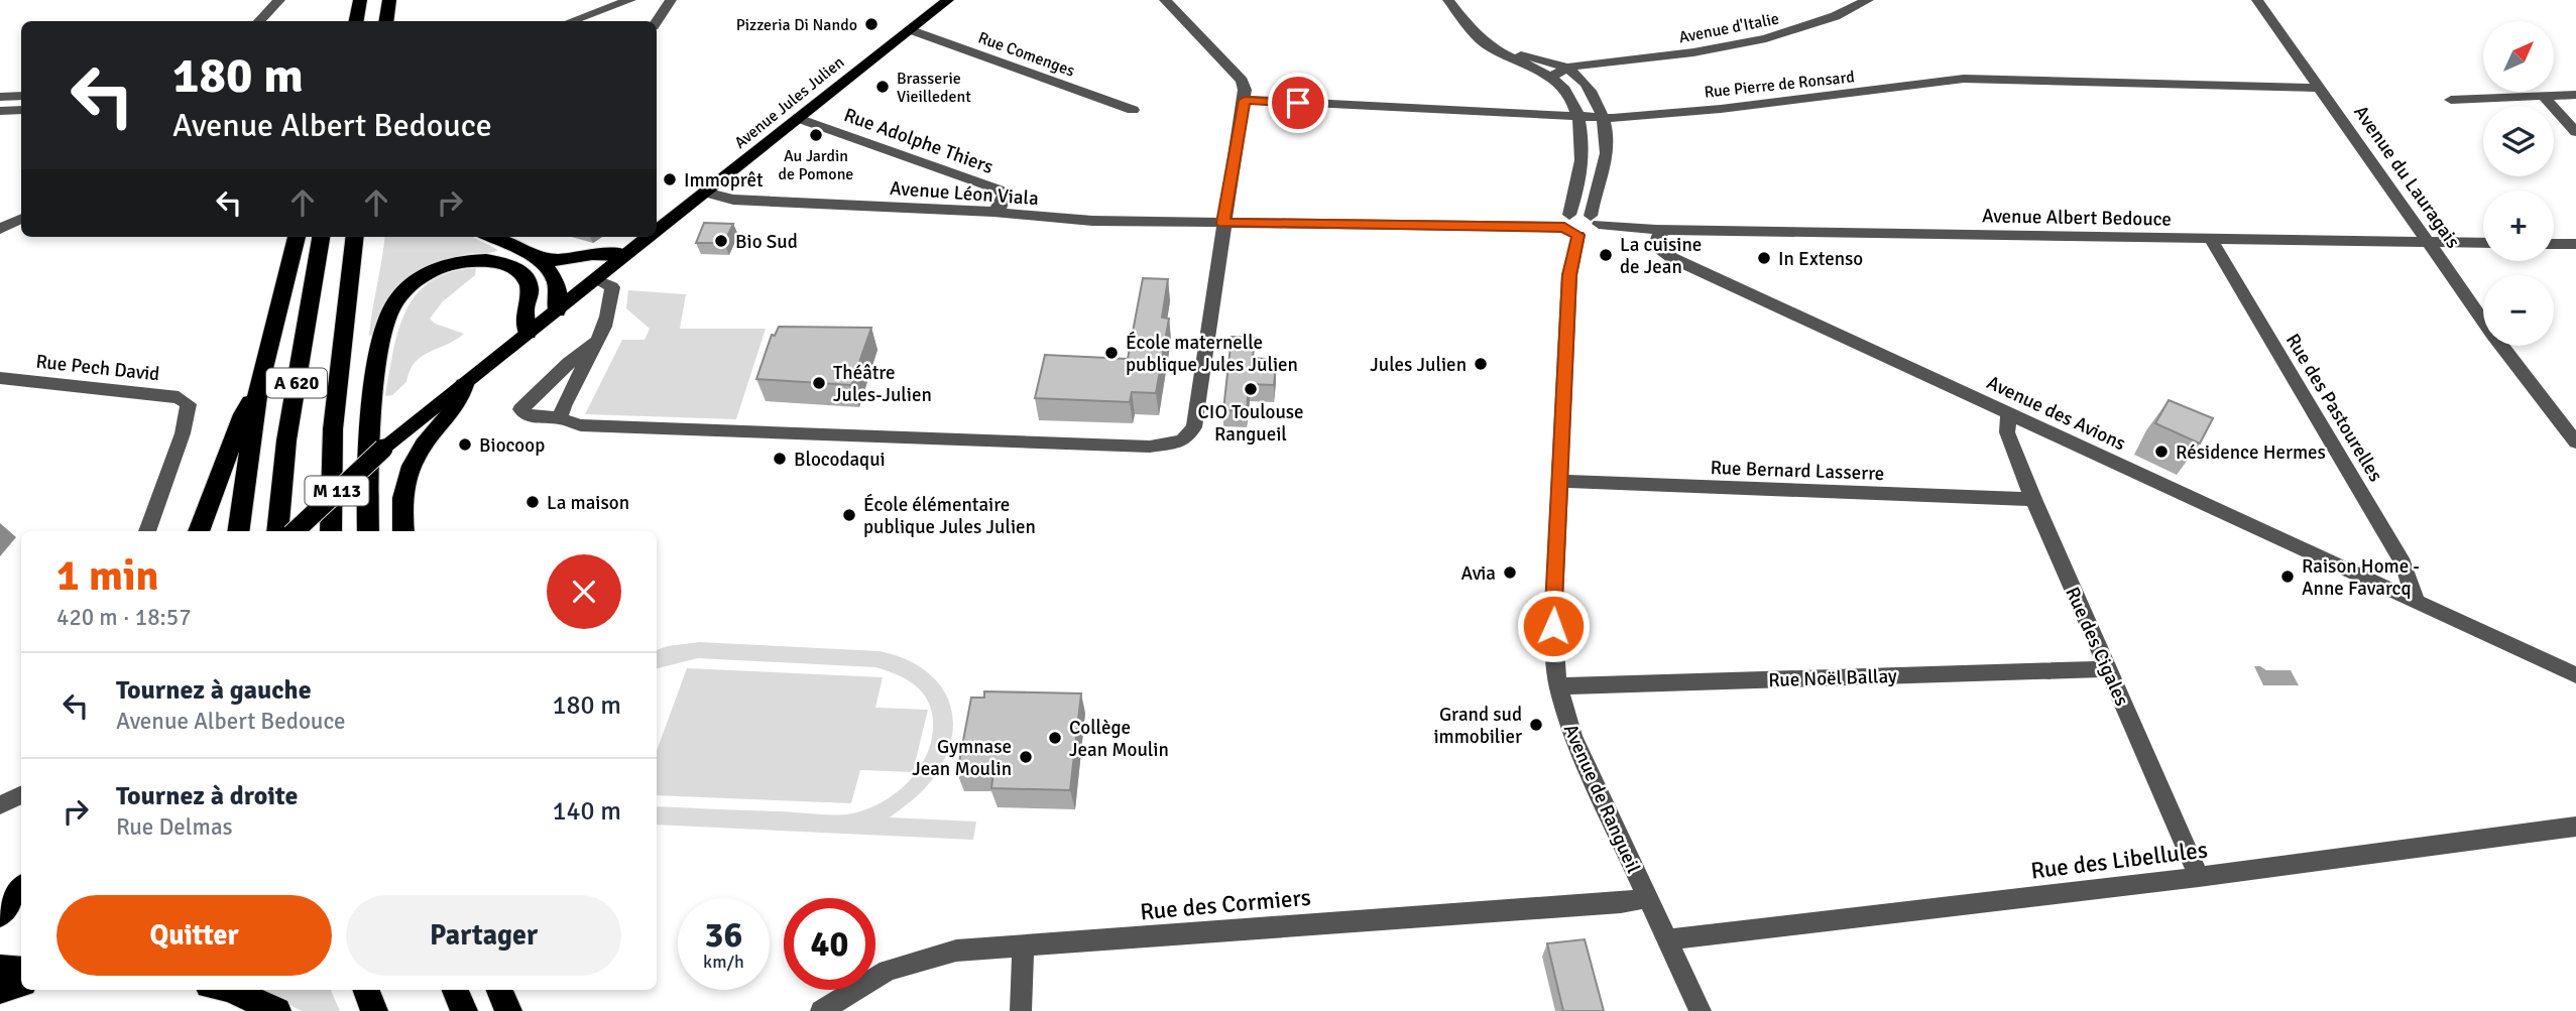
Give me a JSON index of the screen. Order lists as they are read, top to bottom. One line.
{"streets":{"highway":["A 620"],"main road":["Avenue Jules Julien","M 113"],"street":["Avenue d'Italie","Rue Comenges","Rue Pierre de Ronsard","Rue Adolphe Thiers","Avenue du Lauragais","Avenue Léon Viala","Avenue Albert Bedouce","Rue Pech David","Rue des Pastourelles","Avenue des Avions","Rue Bernard Lasserre","Rue des Cigales","Rue Noël Ballay","Avenue de Rangueil","Rue des Libellules","Rue des Cormiers"]},"crossings":[["Avenue d'Italie","Avenue de Rangueil"],["Rue Comenges","Avenue Jules Julien"],["Rue Pierre de Ronsard","Avenue du Lauragais"],["Rue Pierre de Ronsard","Avenue de Rangueil"],["Avenue Jules Julien","Rue Adolphe Thiers"],["Avenue Jules Julien","Avenue Léon Viala"],["Rue Adolphe Thiers","Avenue Léon Viala"],["Avenue du Lauragais","Avenue Albert Bedouce"],["Avenue Léon Viala","Avenue Albert Bedouce"],["Avenue Albert Bedouce","Rue des Pastourelles"],["Avenue Albert Bedouce","Avenue des Avions"],["Avenue Albert Bedouce","Avenue de Rangueil"],["Rue des Pastourelles","Avenue des Avions"],["Avenue des Avions","Rue des Cigales"],["Rue Bernard Lasserre","Rue des Cigales"],["Rue Bernard Lasserre","Avenue de Rangueil"],["Rue des Cigales","Rue Noël Ballay"],["Rue des Cigales","Rue des Libellules"],["Rue Noël Ballay","Avenue de Rangueil"],["Avenue de Rangueil","Rue des Libellules"],["Avenue de Rangueil","Rue des Cormiers"]],"places":["Pizzeria Di Nando","Brasserie Vieilledent","Au Jardin de Pomone","Immoprêt","Bio Sud","La cuisine de Jean","In Extenso","École maternelle publique Jules Julien","Jules Julien","Théâtre Jules-Julien","CIO Toulouse Rangueil","Biocoop","Résidence Hermes","Blocodaqui","La maison","École élémentaire publique Jules Julien","Avia","Raison Home - Anne Favarcq","Grand sud immobilier","Collège Jean Moulin","Gymnase Jean Moulin"],"north":"top right","page":{"map_buttons":["+","−"],"turn":["180 m","Avenue Albert Bedouce"],"heading":["1 min","420 m · 18:57"],"list":[{"name":"Tournez à gauche","note":"Avenue Albert Bedouce","value":"180 m"},{"name":"Tournez à droite","note":"Rue Delmas","value":"140 m"}],"buttons":["Quitter","Partager"],"speed":"36 km/h","limit":"40"}}
